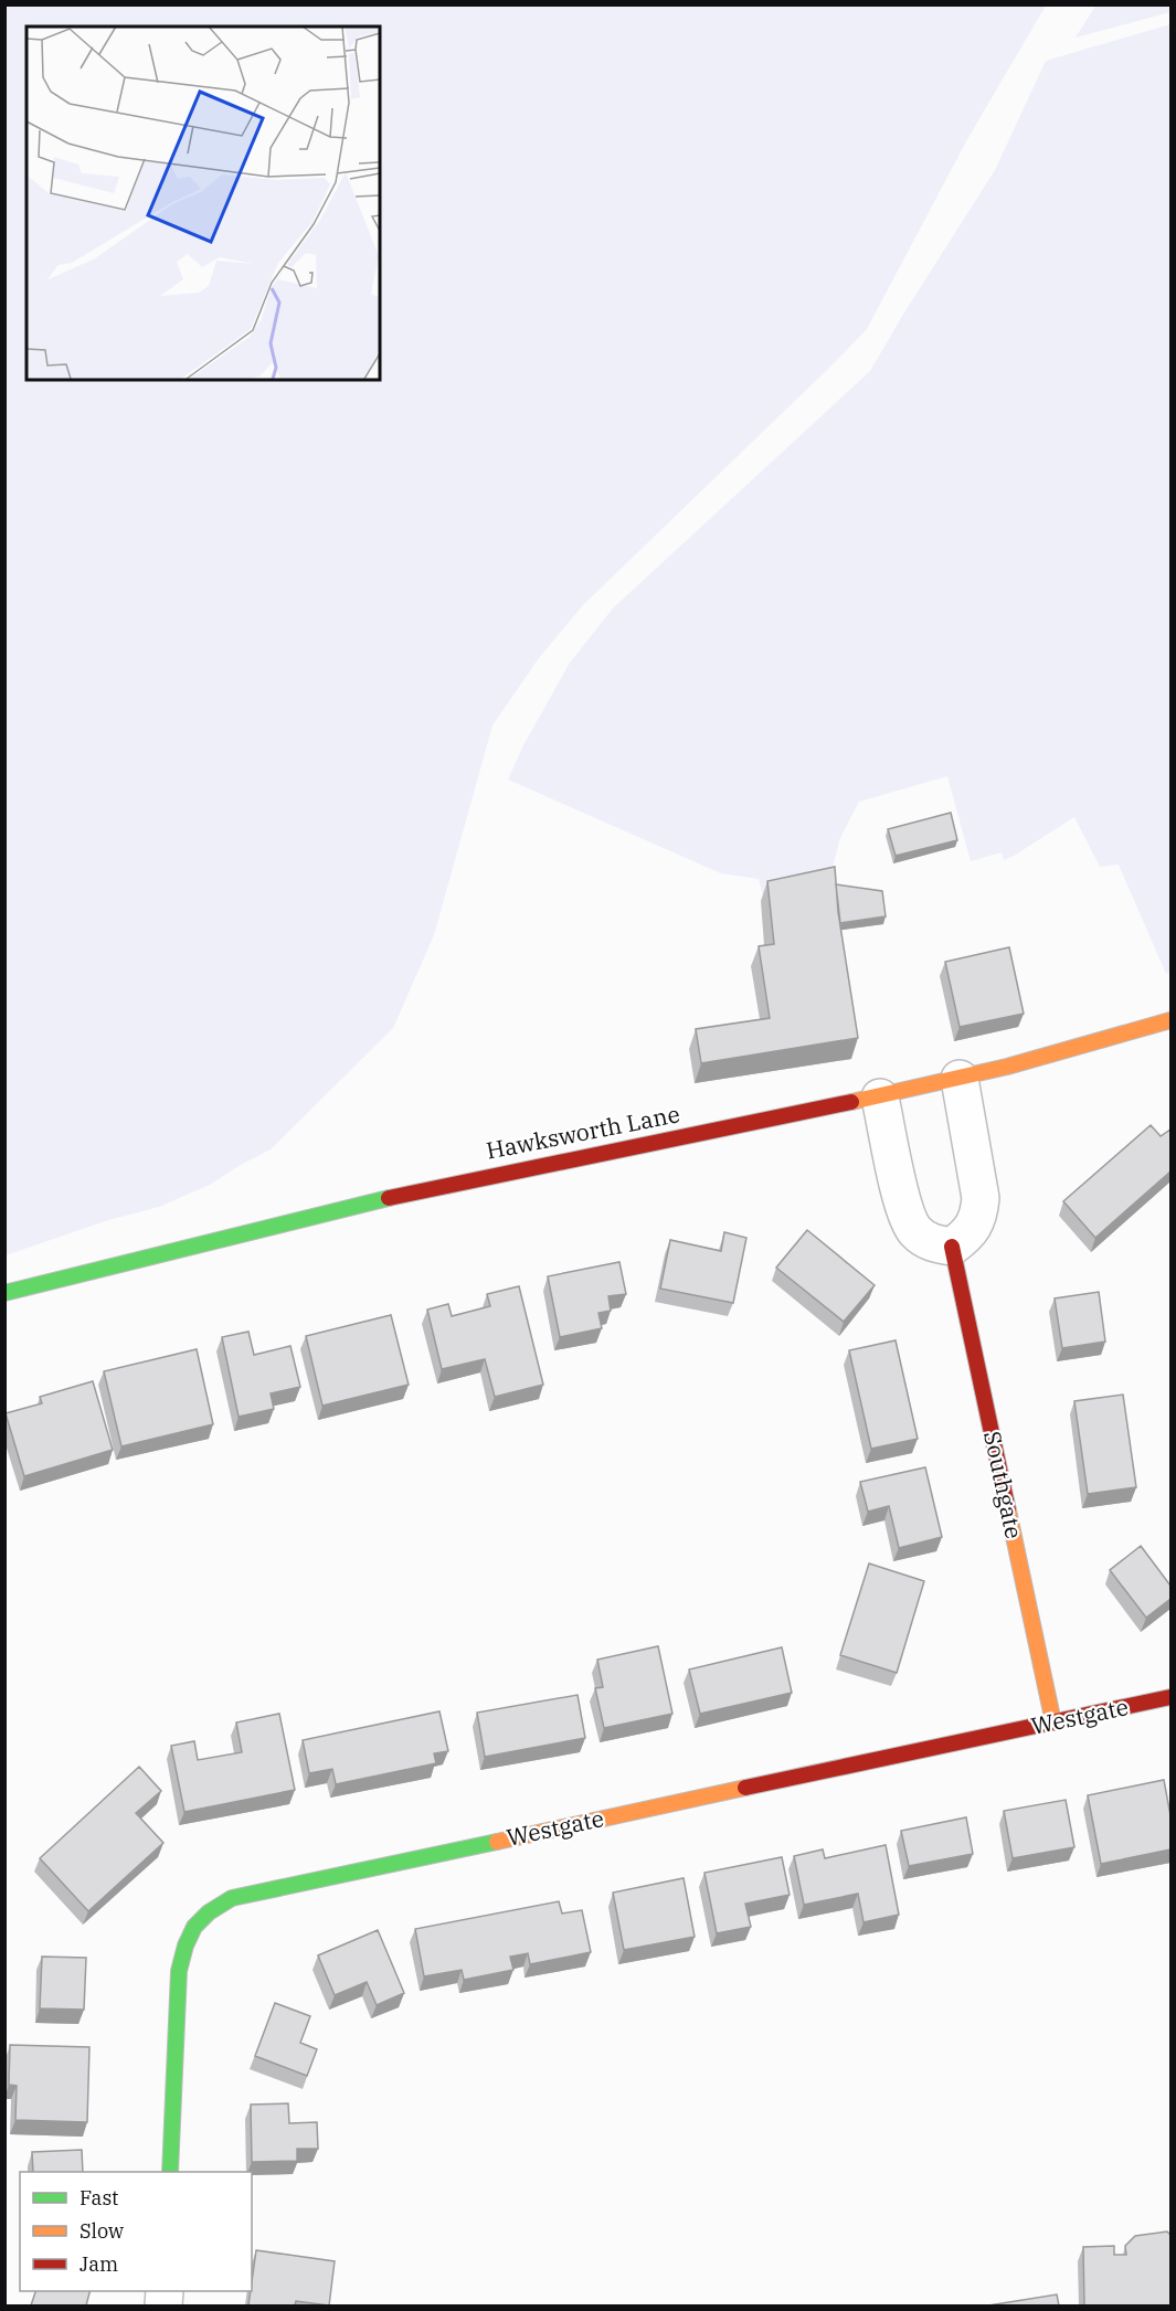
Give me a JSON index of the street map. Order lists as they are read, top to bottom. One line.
{"streets":{"street":["Hawksworth Lane","Southgate","Westgate"]},"crossings":[["Southgate","Westgate"]],"legend":["Fast","Slow","Jam"]}
